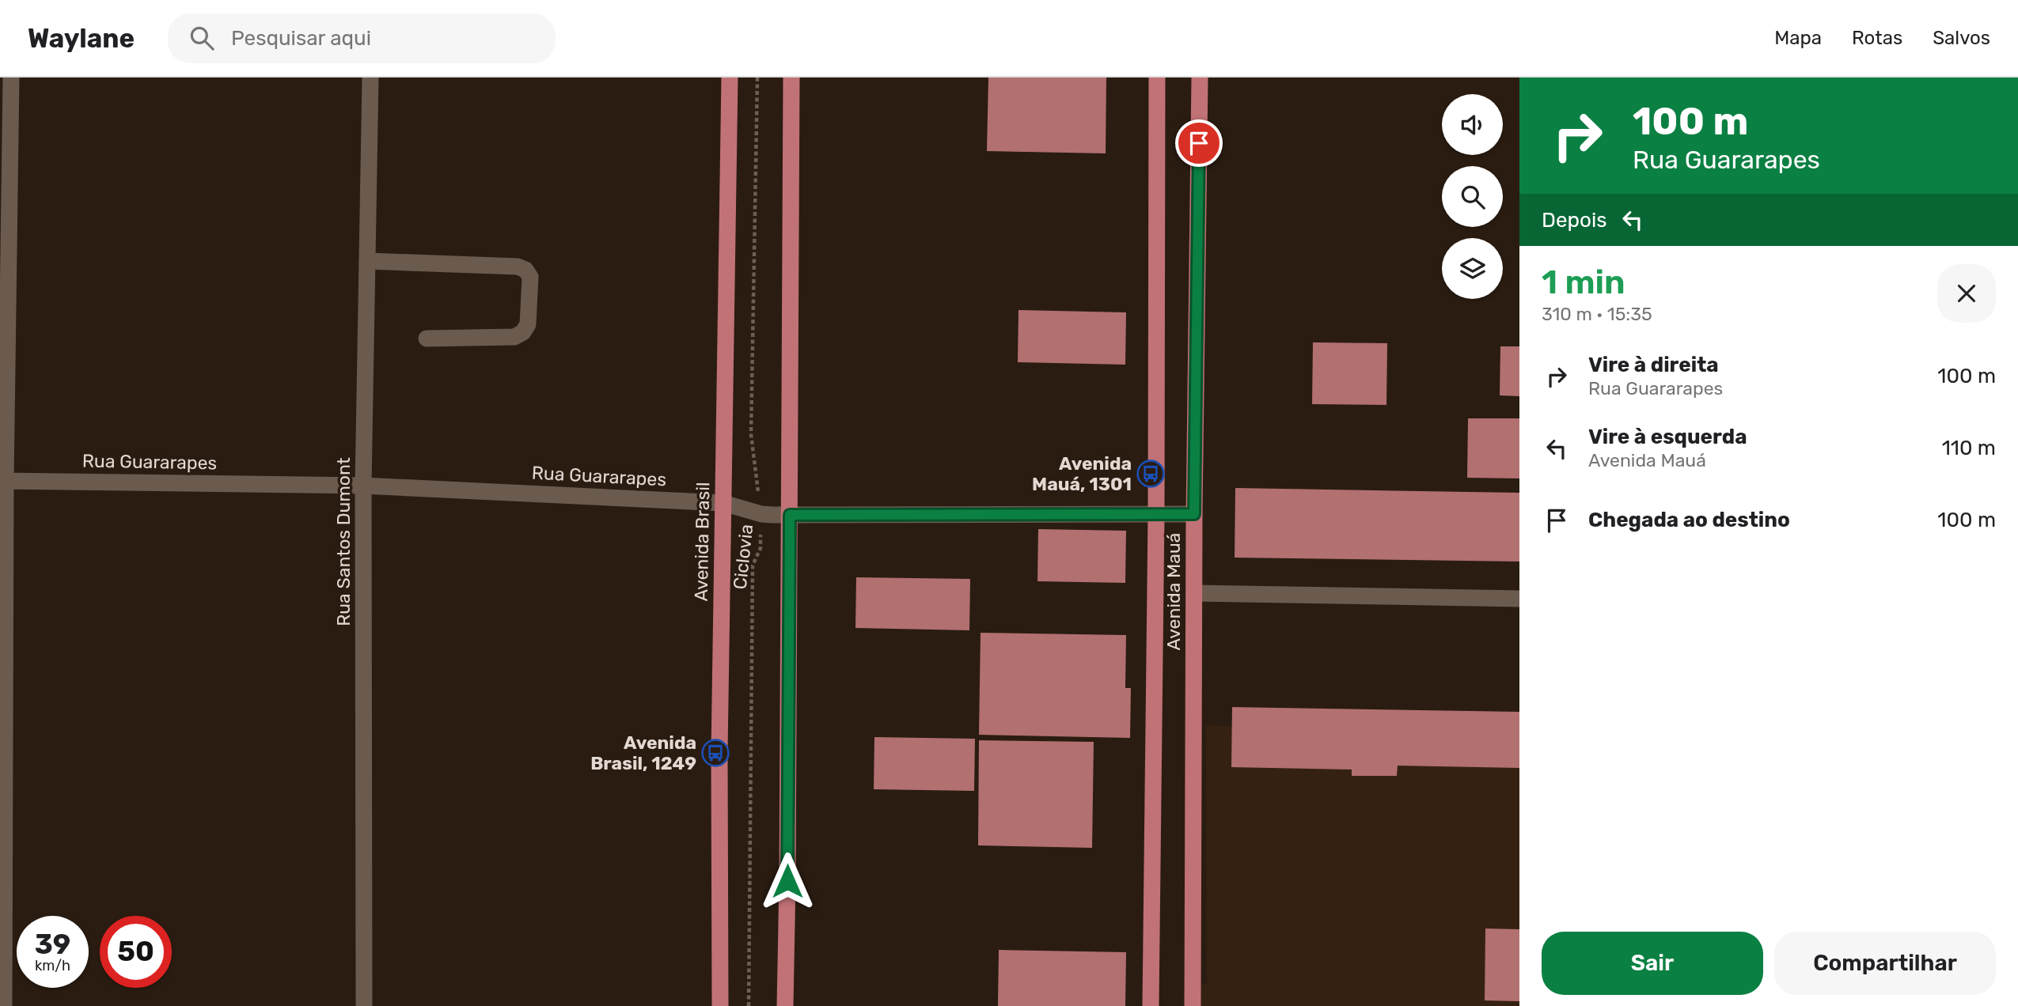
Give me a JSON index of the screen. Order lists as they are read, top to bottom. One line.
{"streets":{"main road":["Avenida Brasil","Avenida Mauá"],"street":["Rua Guararapes","Rua Santos Dumont"],"path":["Ciclovia"]},"crossings":[["Rua Guararapes","Rua Santos Dumont"],["Rua Guararapes","Avenida Brasil"],["Rua Guararapes","Ciclovia"],["Rua Guararapes","Avenida Mauá"]],"places":{"bus stop":["Avenida Mauá, 1301","Avenida Brasil, 1249"]},"page":{"header":"Waylane","search":"Pesquisar aqui","nav":["Mapa","Rotas","Salvos"],"turn":["100 m","Rua Guararapes"],"then":"Depois","heading":["1 min","310 m · 15:35"],"list":[{"name":"Vire à direita","note":"Rua Guararapes","value":"100 m"},{"name":"Vire à esquerda","note":"Avenida Mauá","value":"110 m"},{"name":"Chegada ao destino","value":"100 m"}],"speed":"39 km/h","limit":"50","buttons":["Sair","Compartilhar"]}}
